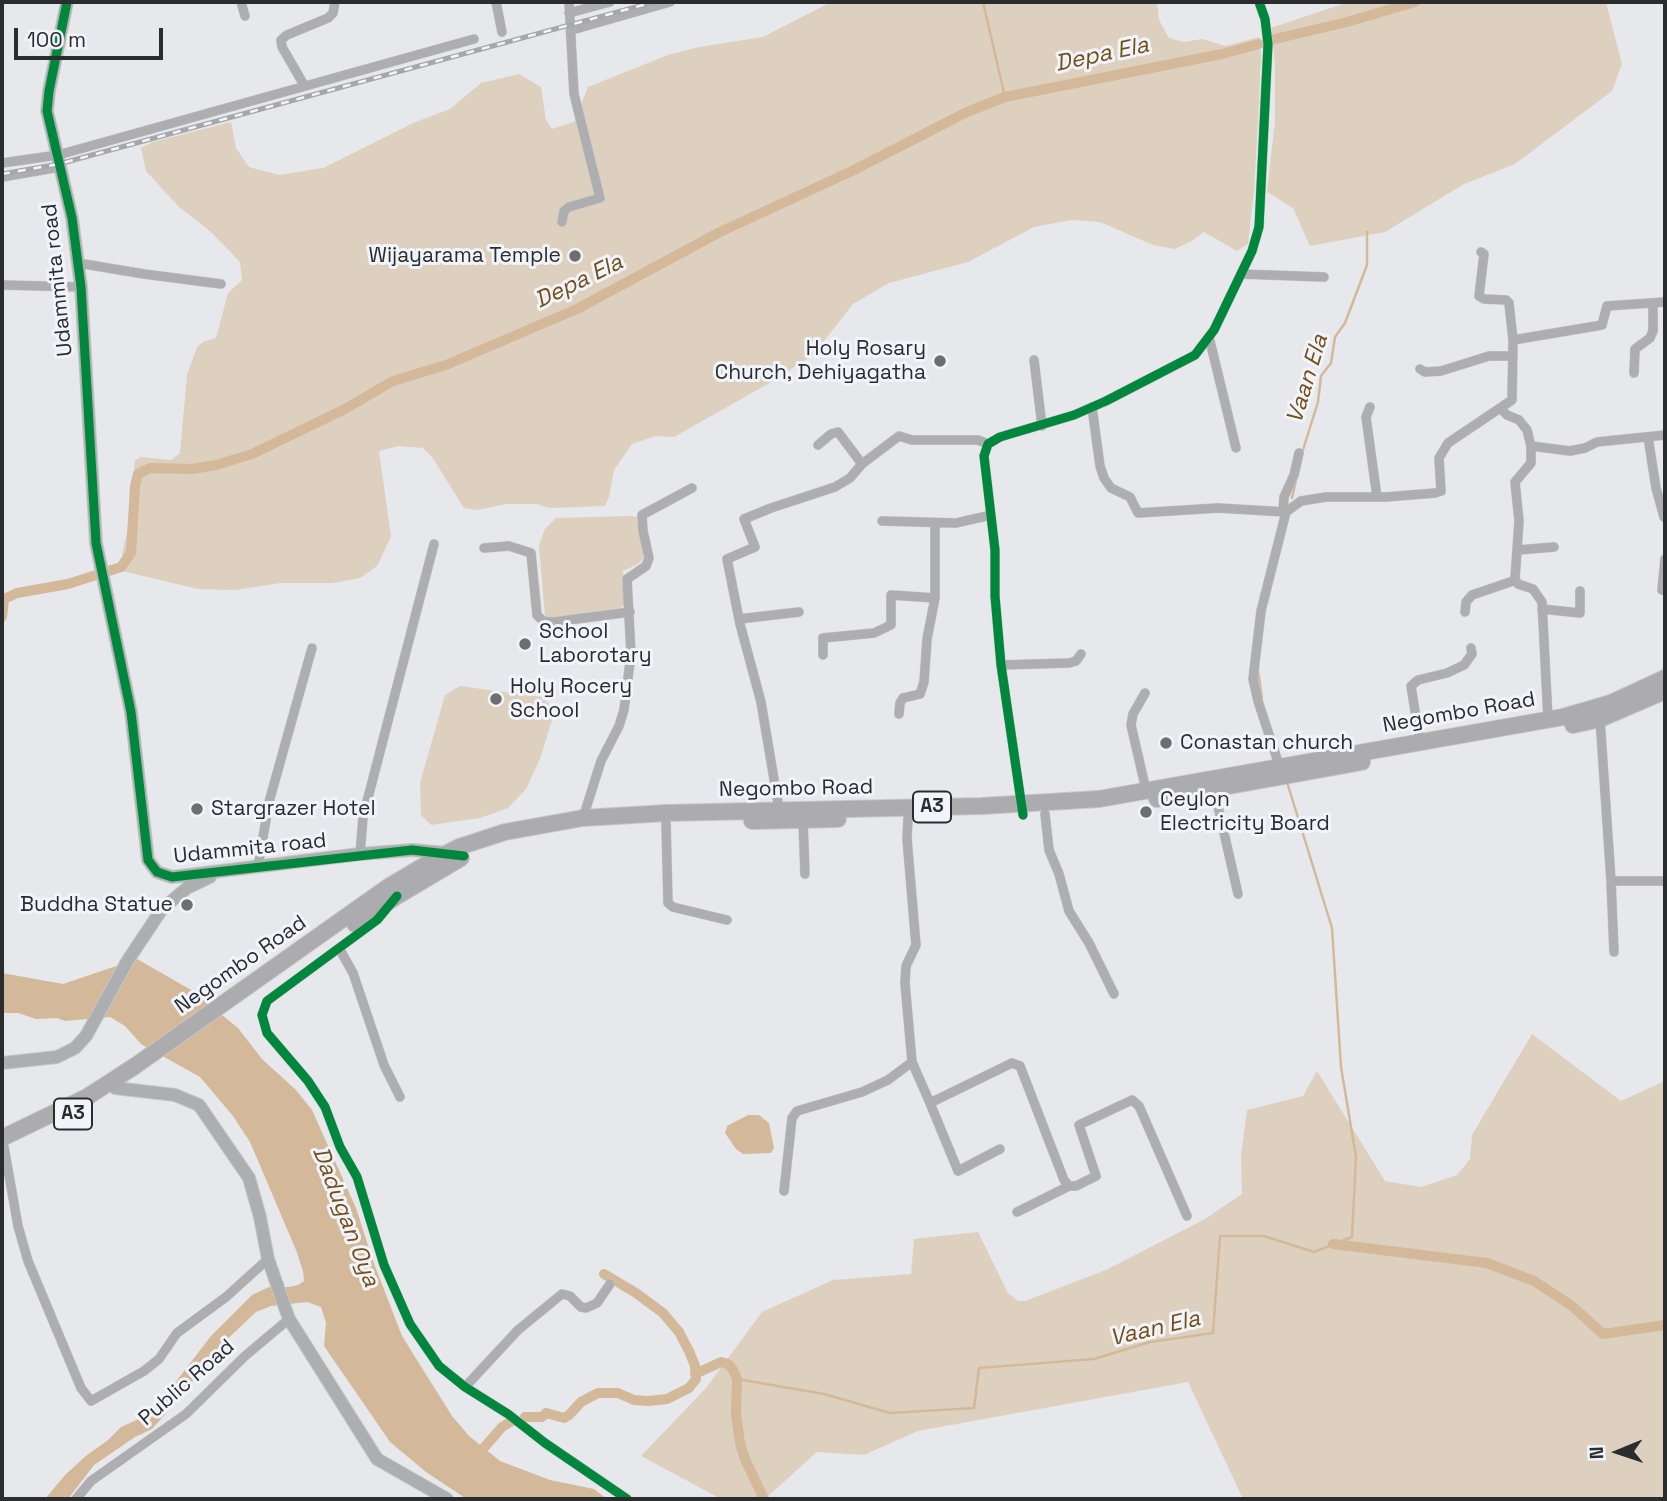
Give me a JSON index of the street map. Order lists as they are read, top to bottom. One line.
{"streets":{"highway":["Negombo Road","A3"],"street":["Udammita road","Public Road"]},"crossings":[["Udammita road","Negombo Road"]],"water":["Depa Ela","Vaan Ela","Dadugan Oya"],"places":["Wijayarama Temple","Holy Rosary Church, Dehiyagatha","School Laborotary","Holy Rocery School","Conastan church","Stargrazer Hotel","Ceylon Electricity Board","Buddha Statue"],"scale_bar":"100 m","north":"left"}
